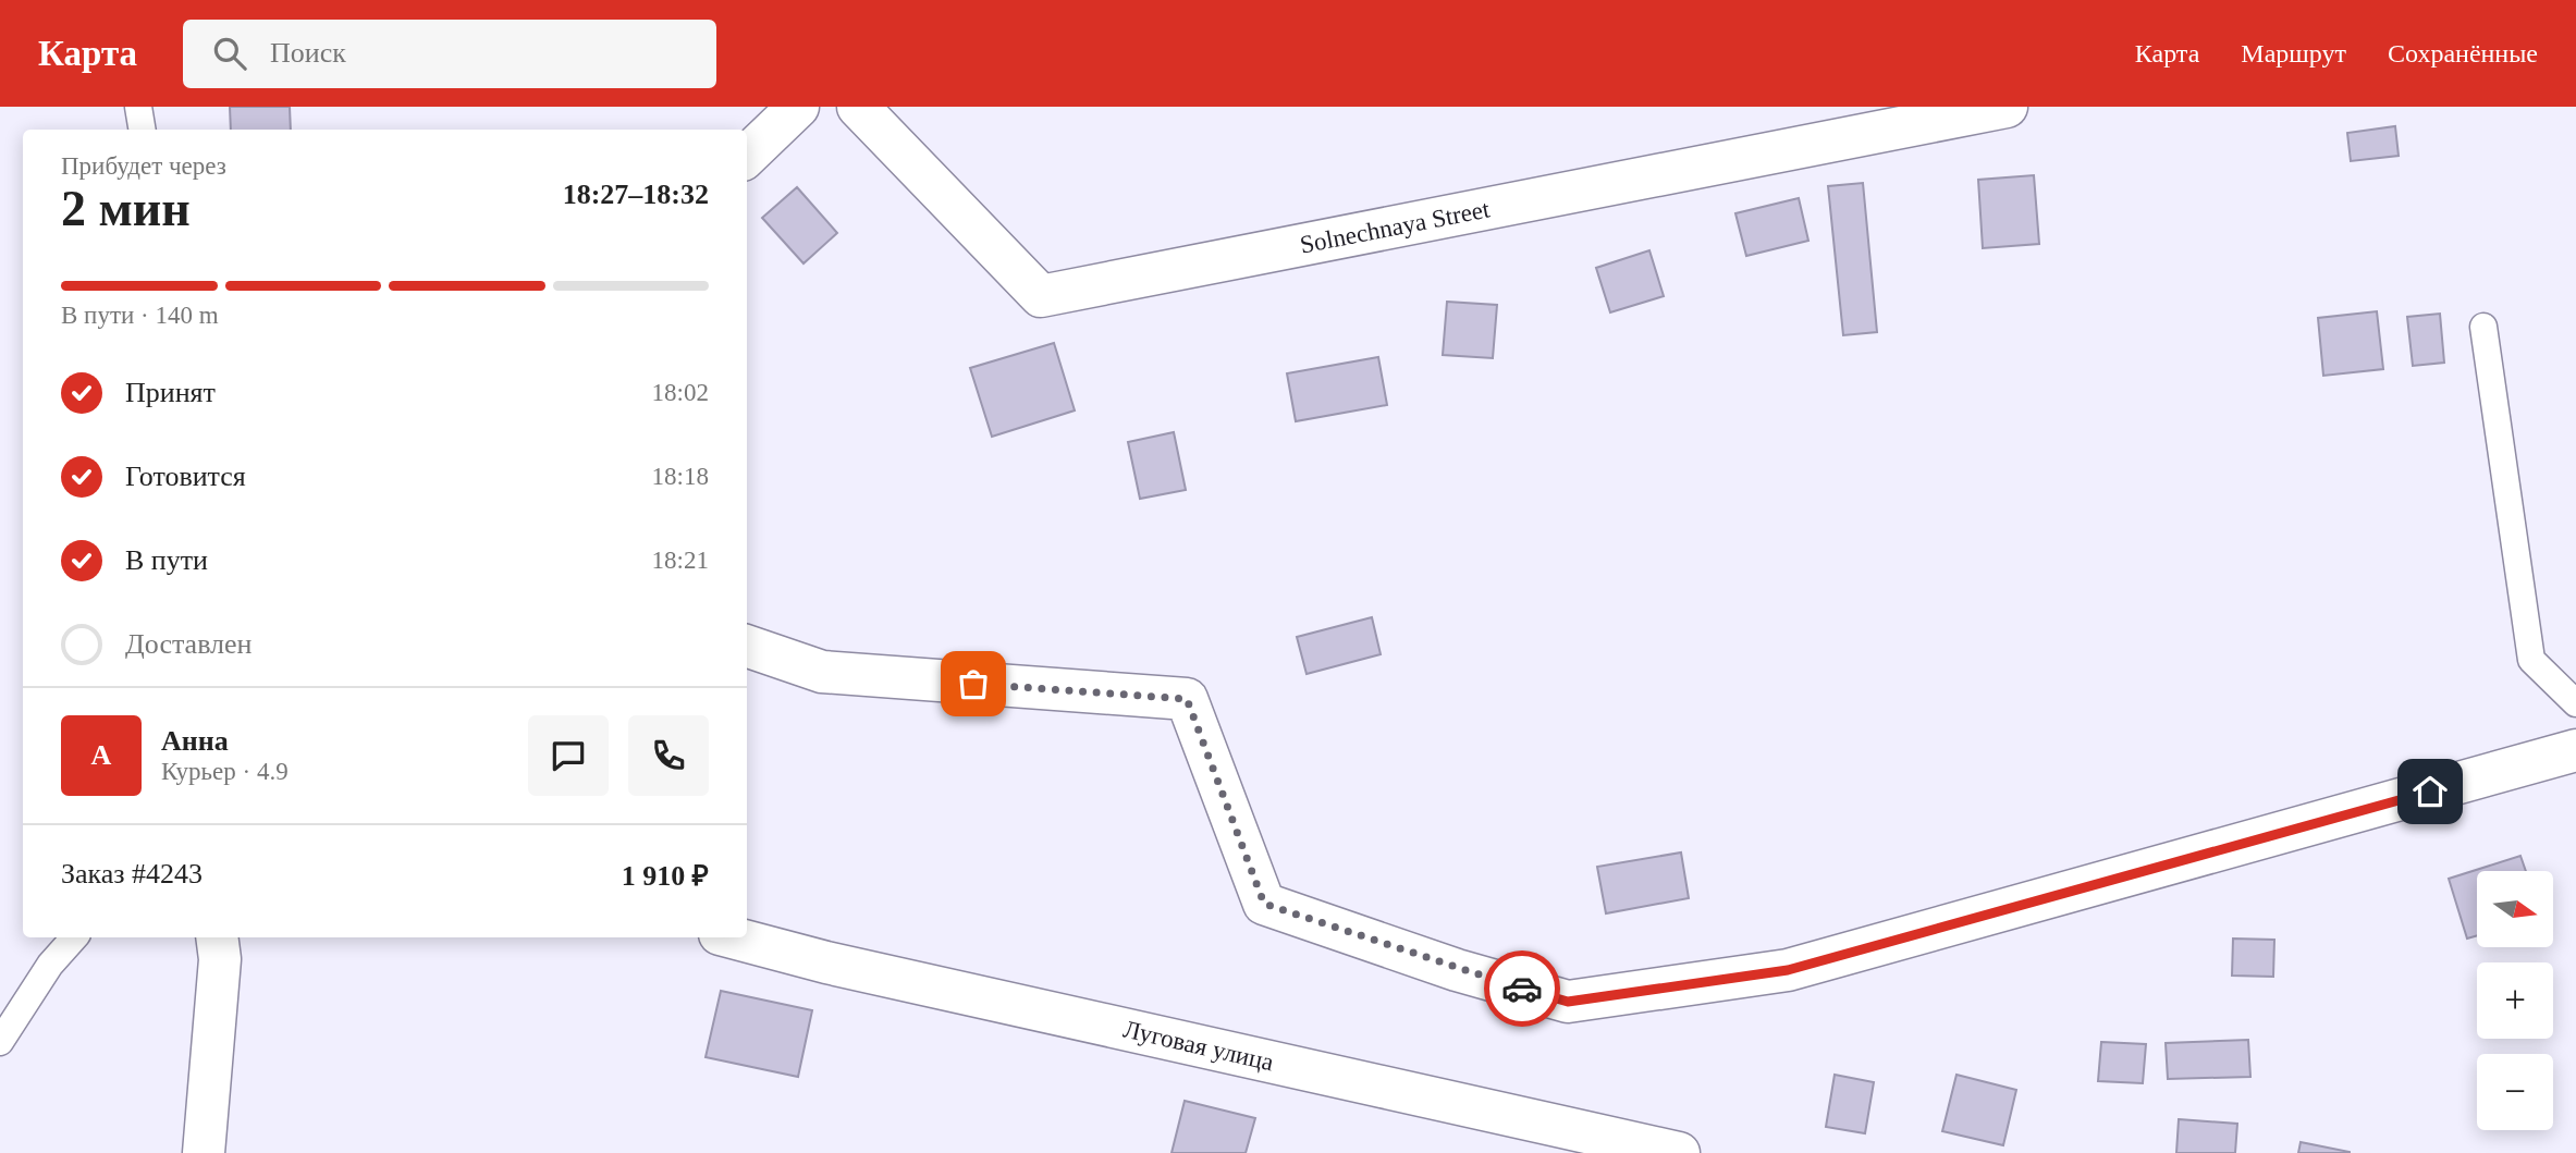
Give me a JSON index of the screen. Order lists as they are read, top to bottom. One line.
{"streets":{"street":["Solnechnaya Street","Луговая улица"]},"north":"right","page":{"header":"Карта","search":"Поиск","nav":["Карта","Маршрут","Сохранённые"],"heading":["2 мин","Прибудет через","18:27–18:32"],"panel":["Анна","Курьер · 4.9","Заказ #4243","1 910 ₽"],"bar":"В пути · 140 m","list":[["Принят","18:02"],["Готовится","18:18"],["В пути","18:21"],"Доставлен"],"round":"А","map_buttons":["+","−"]}}
